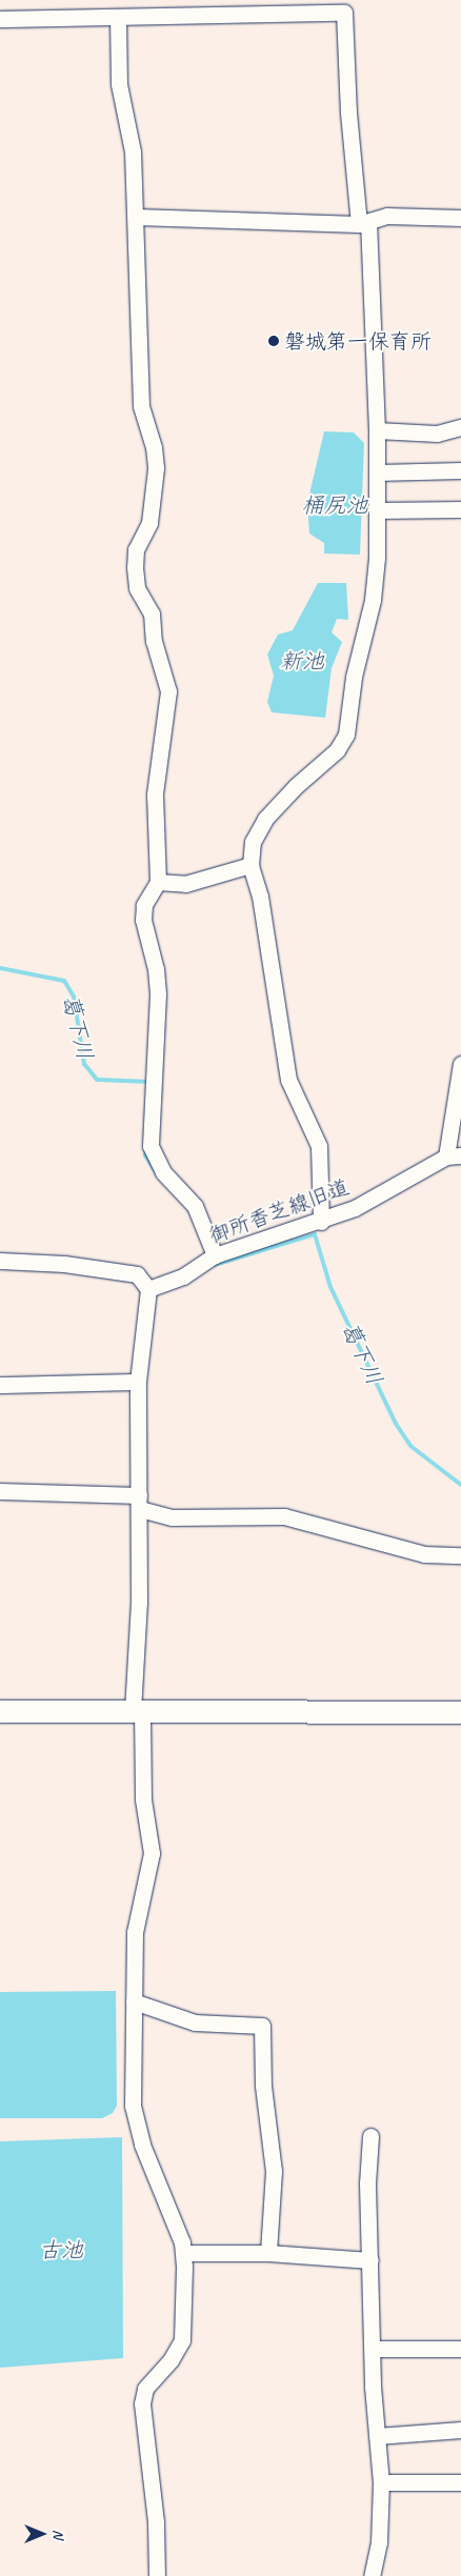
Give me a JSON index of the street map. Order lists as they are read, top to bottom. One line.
{"streets":{"street":["御所香芝線旧道"]},"water":["桶尻池","新池","葛下川","古池"],"places":["磐城第一保育所"],"north":"right"}
